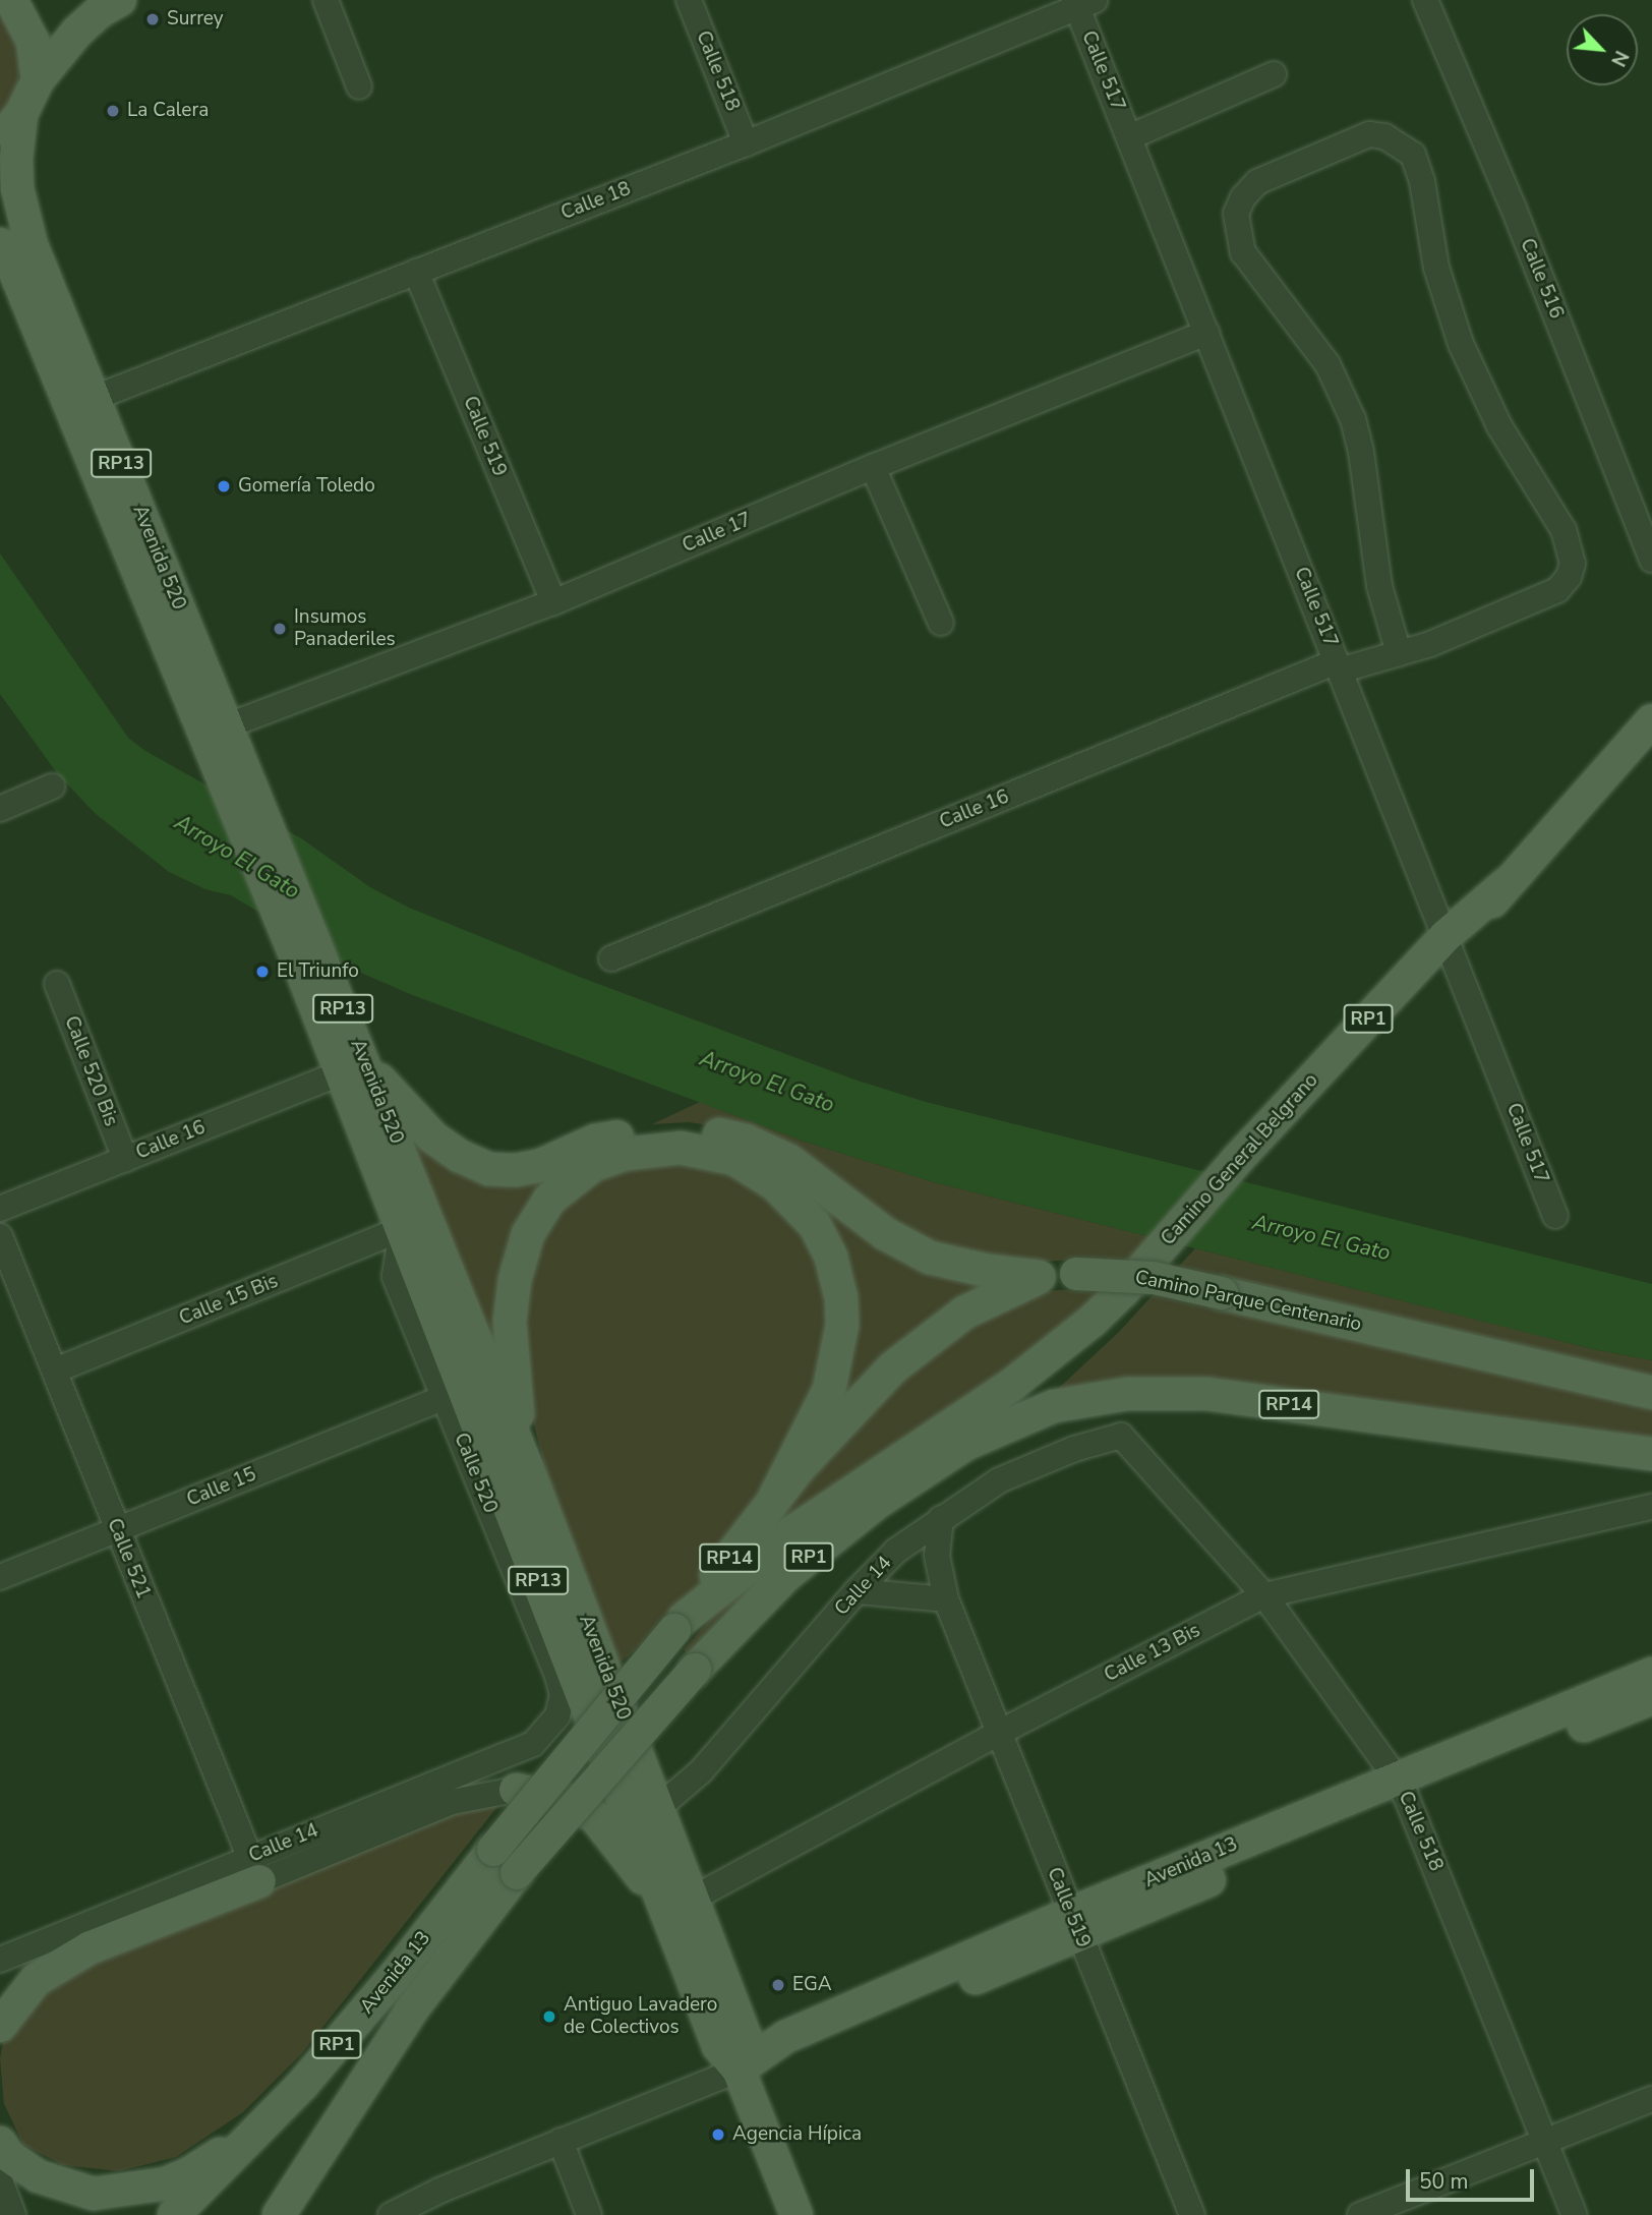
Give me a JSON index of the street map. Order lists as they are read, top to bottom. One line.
{"streets":{"main road":["RP13","Avenida 520","RP1","Camino General Belgrano","Camino Parque Centenario","RP14","Avenida 13"],"street":["Calle 518","Calle 517","Calle 18","Calle 516","Calle 519","Calle 17","Calle 16","Calle 520 Bis","Calle 15 Bis","Calle 520","Calle 15","Calle 521","Calle 14","Calle 13 Bis"]},"crossings":[["Calle 518","Calle 18"],["Calle 518","Calle 14"],["Calle 518","Calle 13 Bis"],["Calle 518","Avenida 13"],["Calle 517","Calle 18"],["Calle 517","Calle 17"],["Calle 517","Calle 16"],["Calle 517","Camino General Belgrano"],["Calle 18","Calle 519"],["Calle 18","Avenida 520"],["Calle 519","Calle 17"],["Calle 519","Calle 14"],["Calle 519","Calle 13 Bis"],["Calle 519","Avenida 13"],["RP13","Avenida 520"],["Calle 17","Avenida 520"],["Avenida 520","Calle 16"],["Avenida 520","Calle 15 Bis"],["Avenida 520","Calle 520"],["Avenida 520","Calle 14"],["Avenida 520","Calle 13 Bis"],["Avenida 520","Avenida 13"],["Calle 16","Calle 520 Bis"],["Camino General Belgrano","Camino Parque Centenario"],["Camino General Belgrano","RP14"],["Camino General Belgrano","Avenida 13"],["Calle 15 Bis","Calle 520"],["Calle 15 Bis","Calle 521"],["Camino Parque Centenario","Avenida 13"],["RP14","Avenida 13"],["Calle 520","Calle 15"],["Calle 520","Calle 14"],["Calle 15","Calle 521"],["Calle 521","Calle 14"]],"water":["Arroyo El Gato"],"places":["Surrey","La Calera","Gomería Toledo","Insumos Panaderiles","El Triunfo","EGA","Antiguo Lavadero de Colectivos","Agencia Hípica"],"scale_bar":"50 m","north":"bottom right"}
